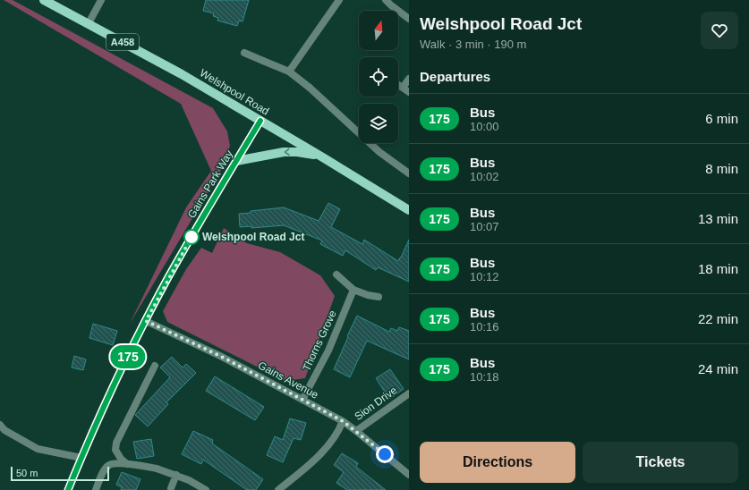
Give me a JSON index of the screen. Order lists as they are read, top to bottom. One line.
{"streets":{"main road":["A458","Welshpool Road"],"street":["Gains Park Way","Thorns Grove","Gains Avenue","Sion Drive"]},"crossings":[["Welshpool Road","Gains Park Way"],["Gains Park Way","Gains Avenue"],["Thorns Grove","Gains Avenue"],["Gains Avenue","Sion Drive"]],"places":["Welshpool Road Jct"],"lines":["bus line 175"],"scale_bar":"50 m","north":"top","page":{"on_map":"175","heading":[["Welshpool Road Jct","Walk · 3 min · 190 m"],"Departures"],"list":[{"mark":"175","name":"Bus","note":"10:00","value":"6 min"},{"mark":"175","name":"Bus","note":"10:02","value":"8 min"},{"mark":"175","name":"Bus","note":"10:07","value":"13 min"},{"mark":"175","name":"Bus","note":"10:12","value":"18 min"},{"mark":"175","name":"Bus","note":"10:16","value":"22 min"},{"mark":"175","name":"Bus","note":"10:18","value":"24 min"}],"buttons":["Directions","Tickets"],"scale":"50 m"}}
